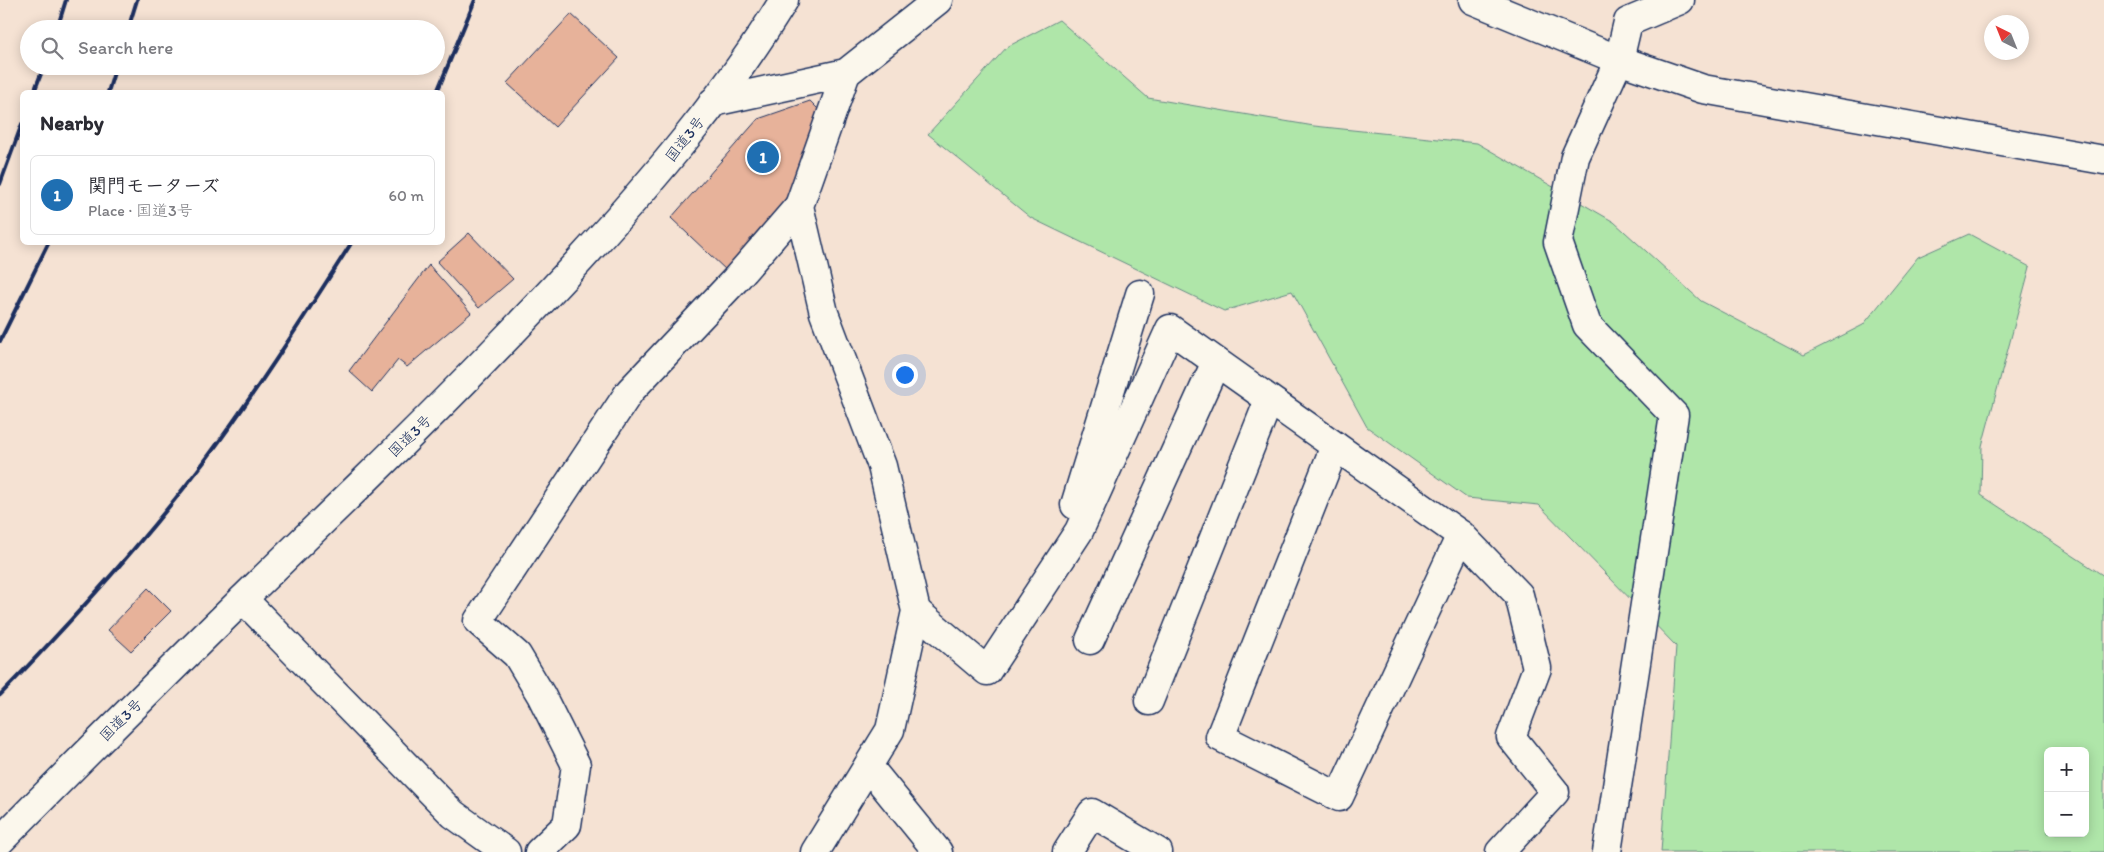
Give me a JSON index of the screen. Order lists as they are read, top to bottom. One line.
{"streets":{"main road":["国道3号"]},"north":"top left","page":{"search":"Search here","heading":"Nearby","pins":"1","list":[{"mark":"1","name":"関門モーターズ","note":"Place · 国道3号","value":"60 m"}],"map_buttons":["+","−"]}}
